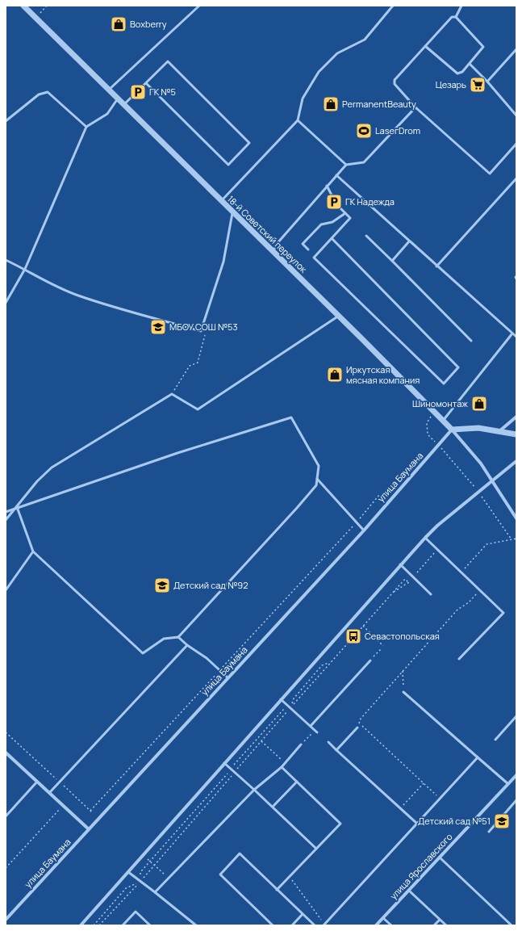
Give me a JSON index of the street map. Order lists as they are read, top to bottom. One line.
{"streets":{"street":["18-й Советский переулок","улица Баумана","улица Ярославского"]},"crossings":[["18-й Советский переулок","улица Баумана"]],"places":{"shop":["Boxberry","PermanentBeauty","Иркутская мясная компания","Шиномонтаж"],"supermarket":["Цезарь"],"parking":["ГК №5","ГК Надежда"],"sports":["LaseгDrom"],"school or university":["МБОУ СОШ №53","Детский сад №92","Детский сад №51"],"bus stop":["Севастопольская"]}}
